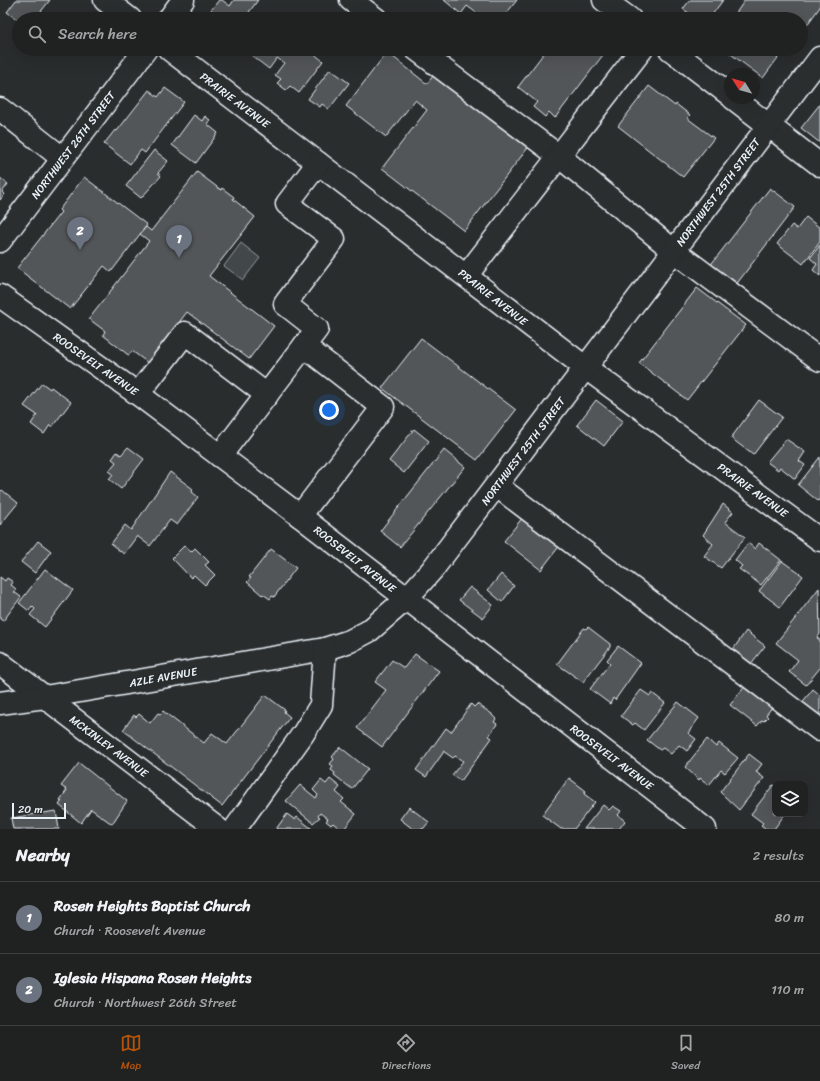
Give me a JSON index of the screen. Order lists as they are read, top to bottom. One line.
{"streets":{"street":["PRAIRIE AVENUE","NORTHWEST 26TH STREET","NORTHWEST 25TH STREET","ROOSEVELT AVENUE","AZLE AVENUE","MCKINLEY AVENUE"]},"crossings":[["PRAIRIE AVENUE","NORTHWEST 25TH STREET"],["NORTHWEST 25TH STREET","ROOSEVELT AVENUE"],["NORTHWEST 25TH STREET","AZLE AVENUE"],["AZLE AVENUE","MCKINLEY AVENUE"]],"scale_bar":"20 m","north":"top left","page":{"search":"Search here","pins":["2","1"],"scale":"20 m","heading":["Nearby","2 results"],"list":[{"mark":"1","name":"Rosen Heights Baptist Church","note":"Church · Roosevelt Avenue","value":"80 m"},{"mark":"2","name":"Iglesia Hispana Rosen Heights","note":"Church · Northwest 26th Street","value":"110 m"}],"nav":["Map","Directions","Saved"]}}
